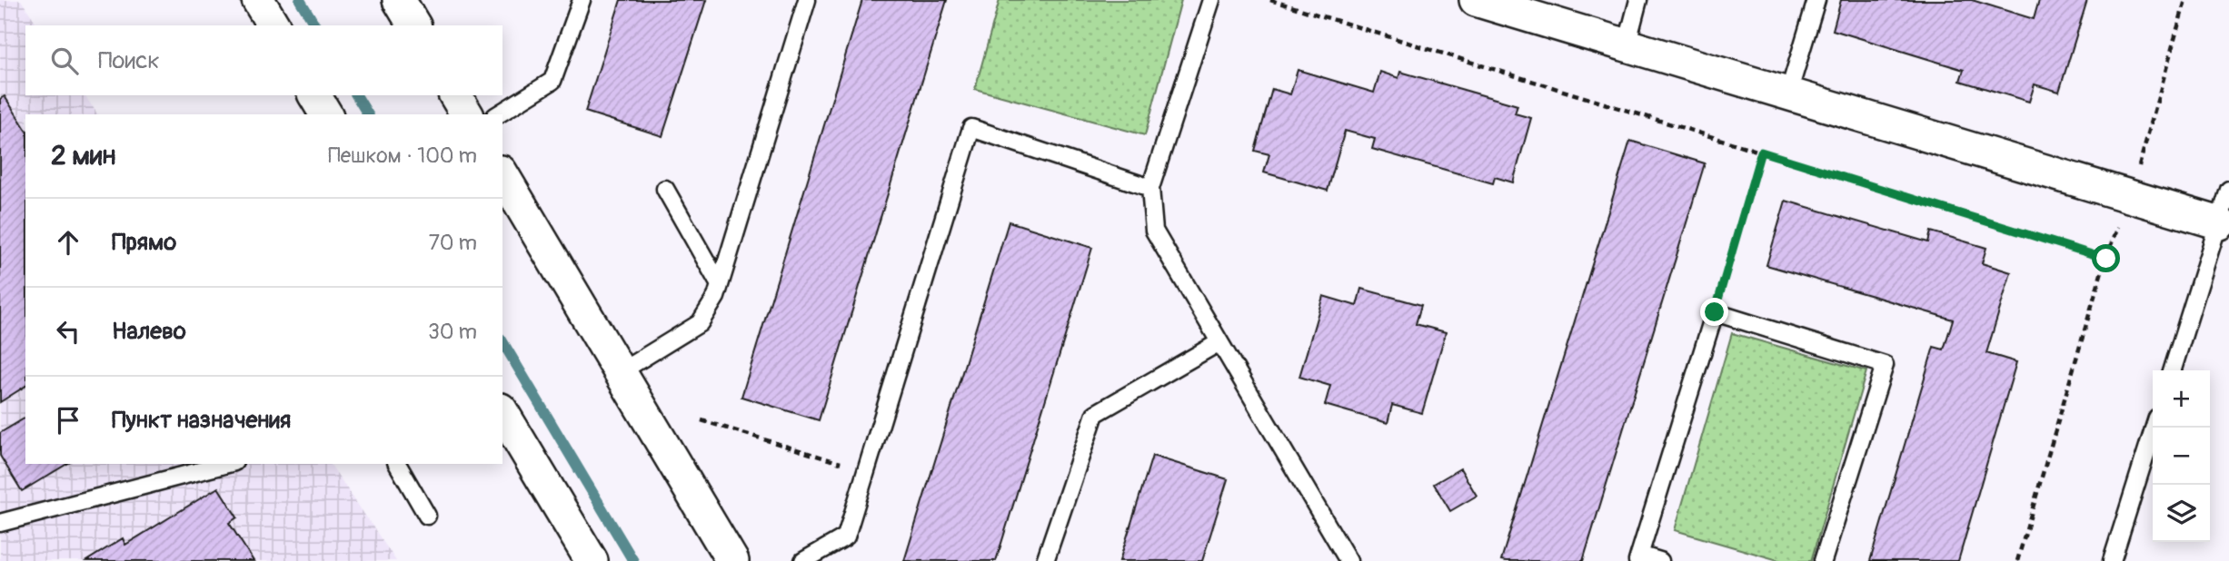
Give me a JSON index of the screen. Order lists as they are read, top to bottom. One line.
{"page":{"search":"Поиск","heading":["2 мин","Пешком · 100 m"],"list":[["Прямо","70 m"],["Налево","30 m"],"Пункт назначения"],"map_buttons":["+","−"]}}
